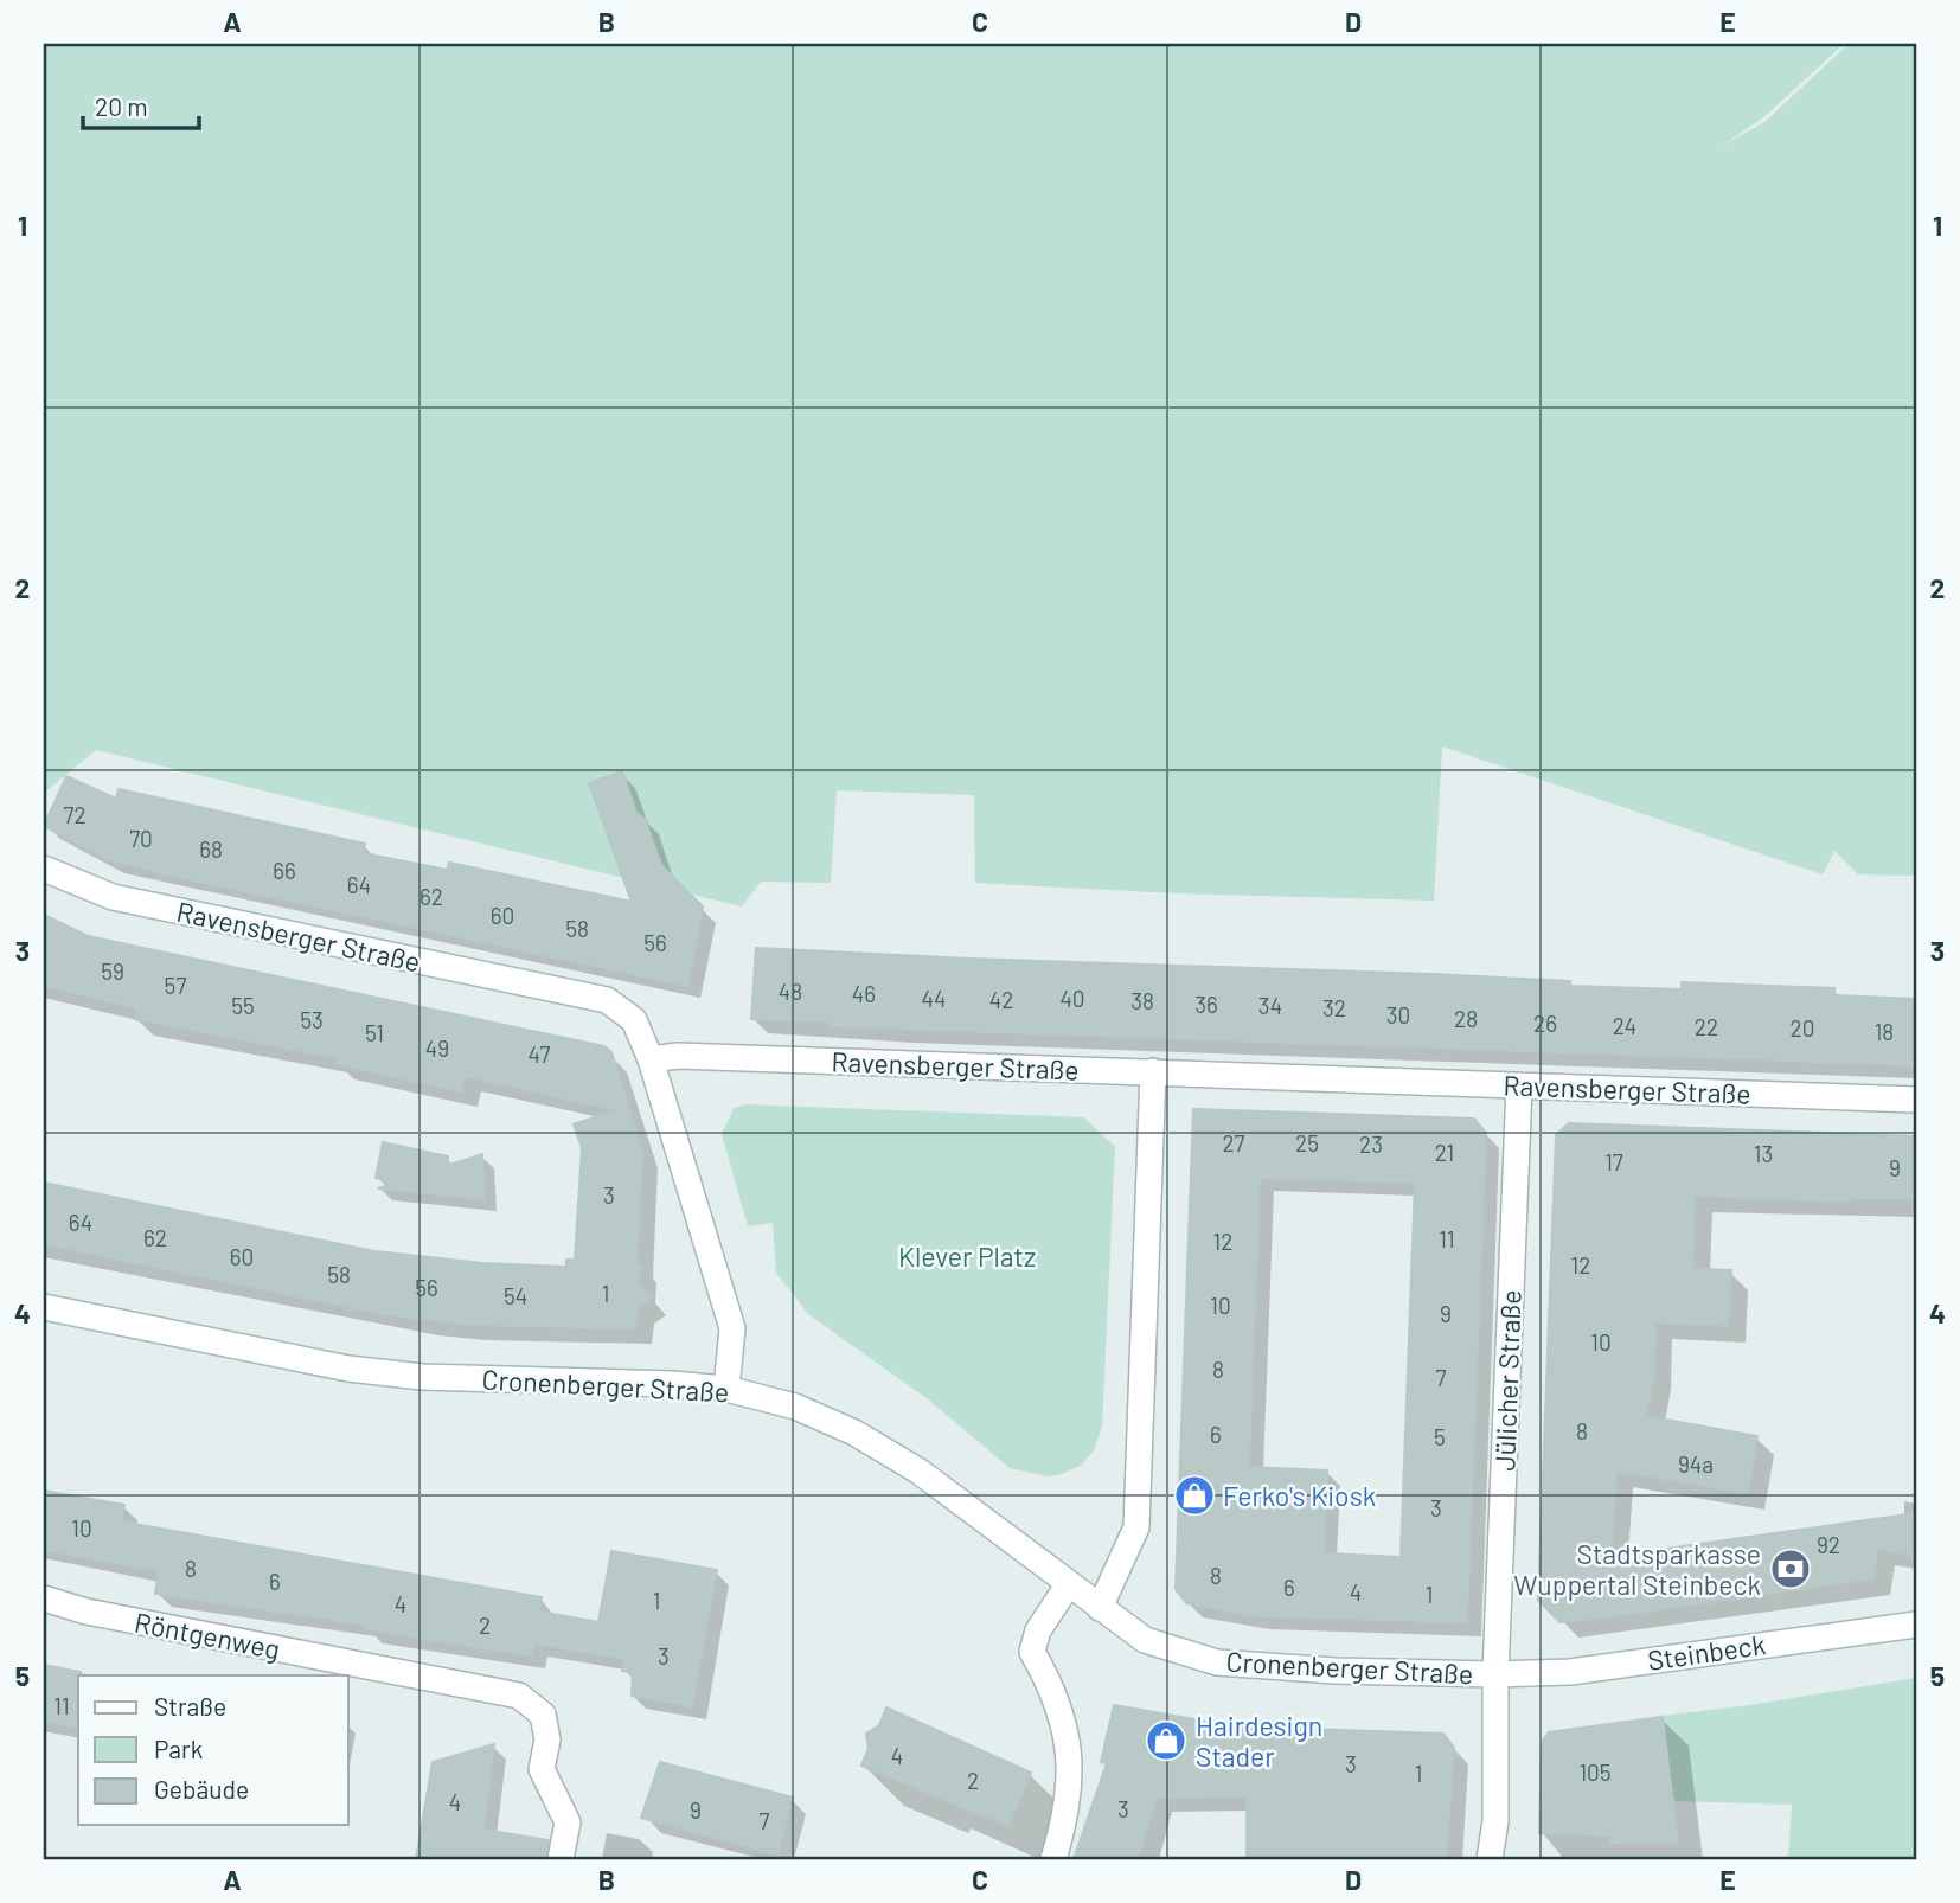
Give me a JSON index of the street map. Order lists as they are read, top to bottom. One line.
{"streets":{"street":["Ravensberger Straße","Jülicher Straße","Cronenberger Straße","Röntgenweg","Steinbeck"]},"crossings":[["Ravensberger Straße","Jülicher Straße"],["Jülicher Straße","Cronenberger Straße"],["Jülicher Straße","Steinbeck"],["Cronenberger Straße","Steinbeck"]],"parks":["Klever Platz"],"places":{"shop":["Ferko's Kiosk","Hairdesign Stader"],"bank":["Stadtsparkasse Wuppertal Steinbeck"]},"house_numbers":["72","70","68","66","64","62","60","58","56","59","57","48","46","44","40","42","38","36","55","34","32","30","28","53","26","24","22","20","18","51","49","47","27","25","23","21","13","17","9","3","64","62","11","12","60","12","58","56","1","54","10","9","10","8","7","8","6","5","94a","3","10","92","8","8","6","6","4","1","1","4","2","3","11","4","3","105","1","2","4","3","9","7"],"legend":["Straße","Park","Gebäude"],"scale_bar":"20 m","grid":{"columns":["A","B","C","D","E"],"rows":["1","2","3","4","5"]}}
